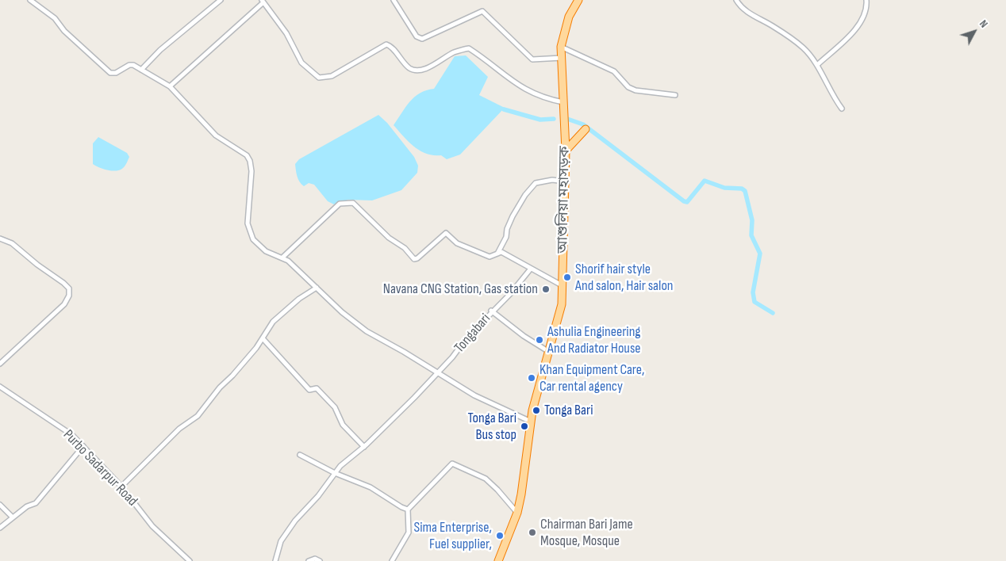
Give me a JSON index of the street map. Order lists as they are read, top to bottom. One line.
{"streets":{"highway":["আশুলিয়া মহাসড়ক"],"street":["Tongabari","Purbo Sadarpur Road"]},"crossings":[["আশুলিয়া মহাসড়ক","Tongabari"]],"places":["Shorif hair style And salon, Hair salon","Navana CNG Station, Gas station","Ashulia Engineering And Radiator House","Khan Equipment Care, Car rental agency","Tonga Bari","Tonga Bari Bus stop","Chairman Bari Jame Mosque, Mosque","Sima Enterprise, Fuel supplier,"],"north":"top right"}
